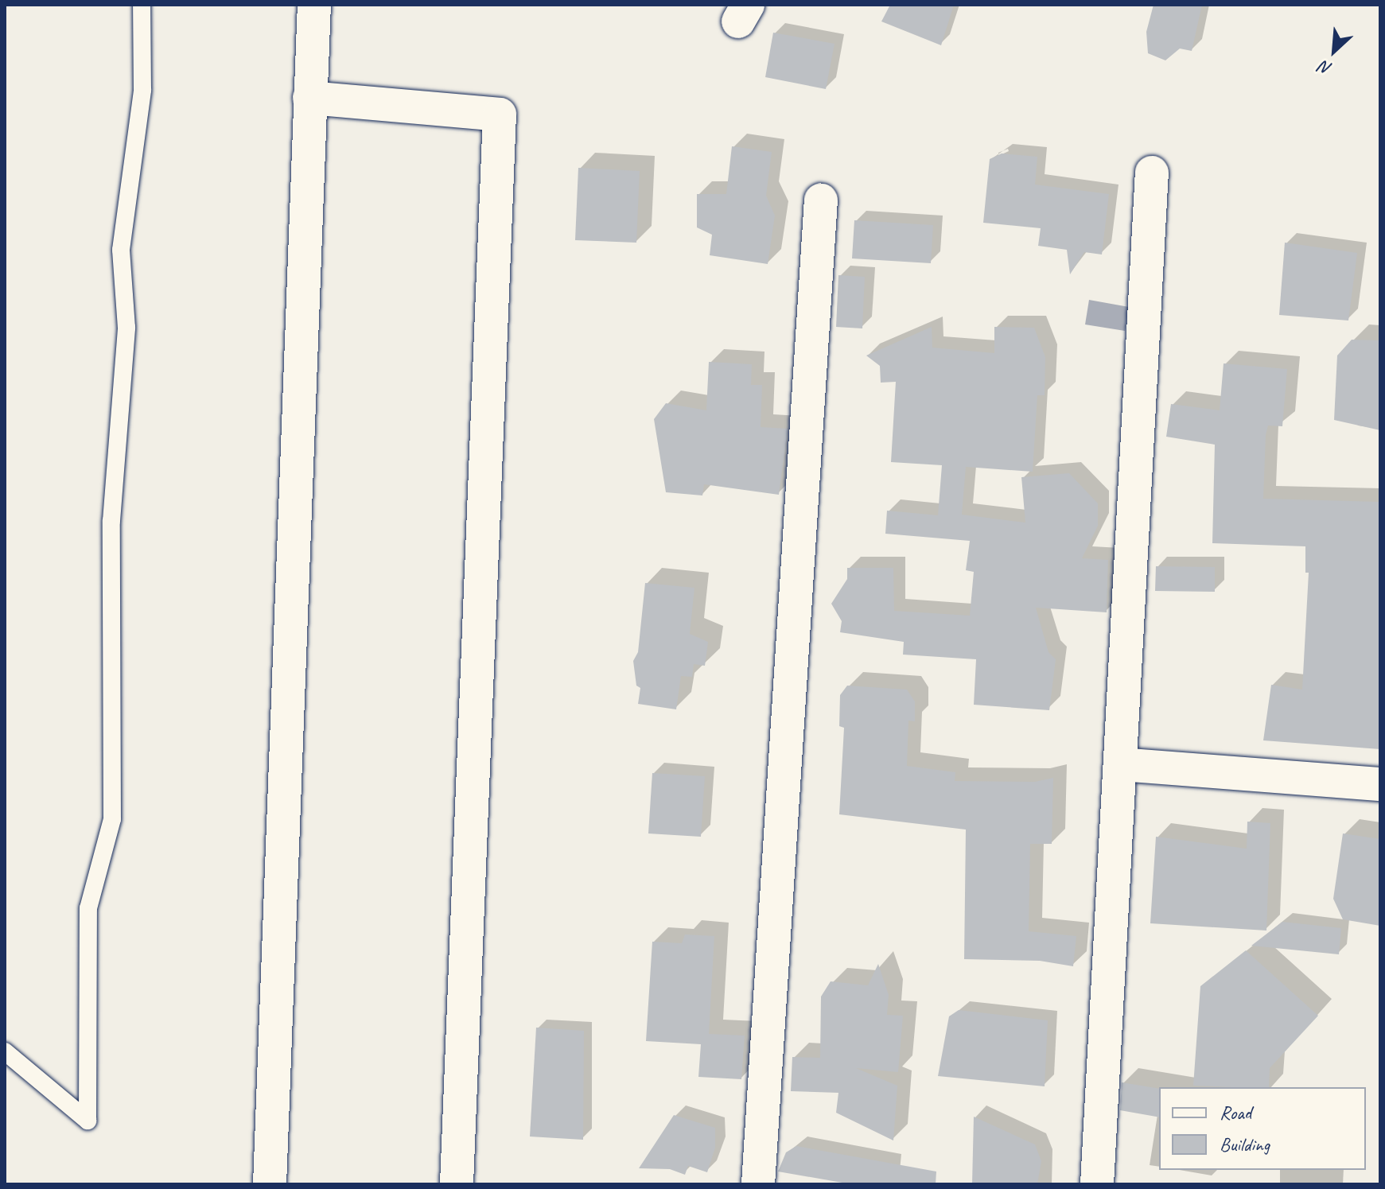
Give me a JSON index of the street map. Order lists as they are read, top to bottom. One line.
{"legend":["Road","Building"],"north":"bottom left"}
